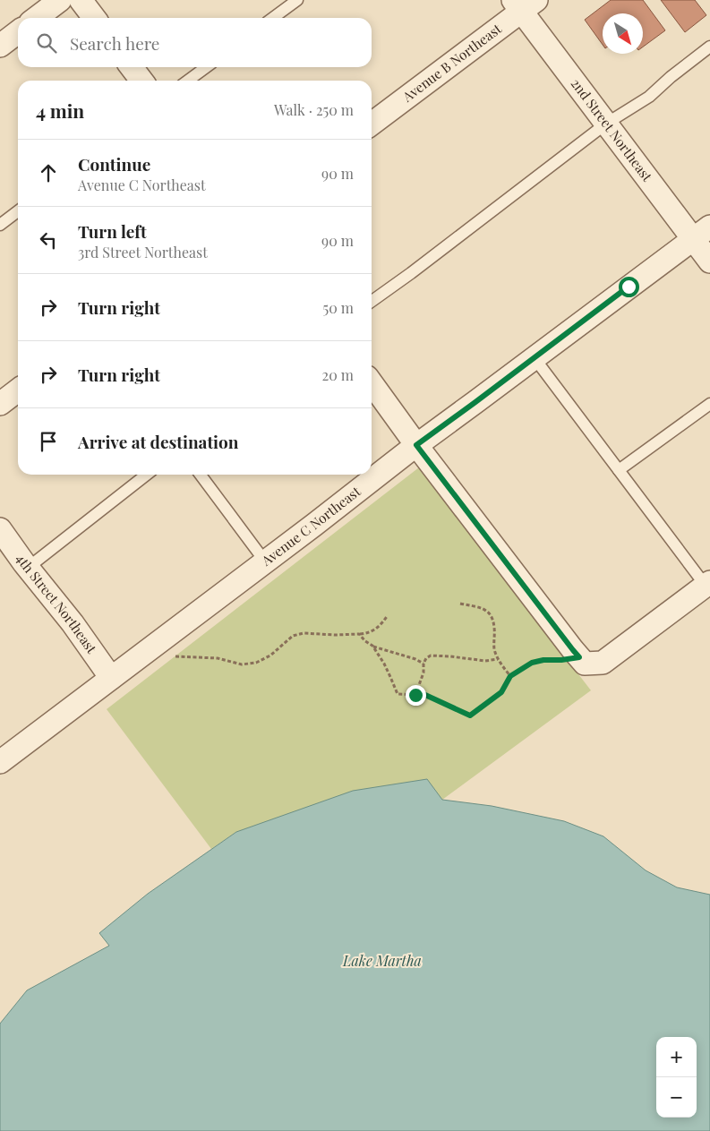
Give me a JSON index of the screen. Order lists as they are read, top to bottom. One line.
{"streets":{"street":["Avenue B Northeast","2nd Street Northeast","Avenue C Northeast","4th Street Northeast"]},"crossings":[["Avenue B Northeast","2nd Street Northeast"],["2nd Street Northeast","Avenue C Northeast"],["Avenue C Northeast","4th Street Northeast"]],"water":["Lake Martha"],"north":"bottom right","page":{"search":"Search here","heading":["4 min","Walk · 250 m"],"list":[["Continue","Avenue C Northeast","90 m"],["Turn left","3rd Street Northeast","90 m"],["Turn right","50 m"],["Turn right","20 m"],"Arrive at destination"],"map_buttons":["+","−"]}}
